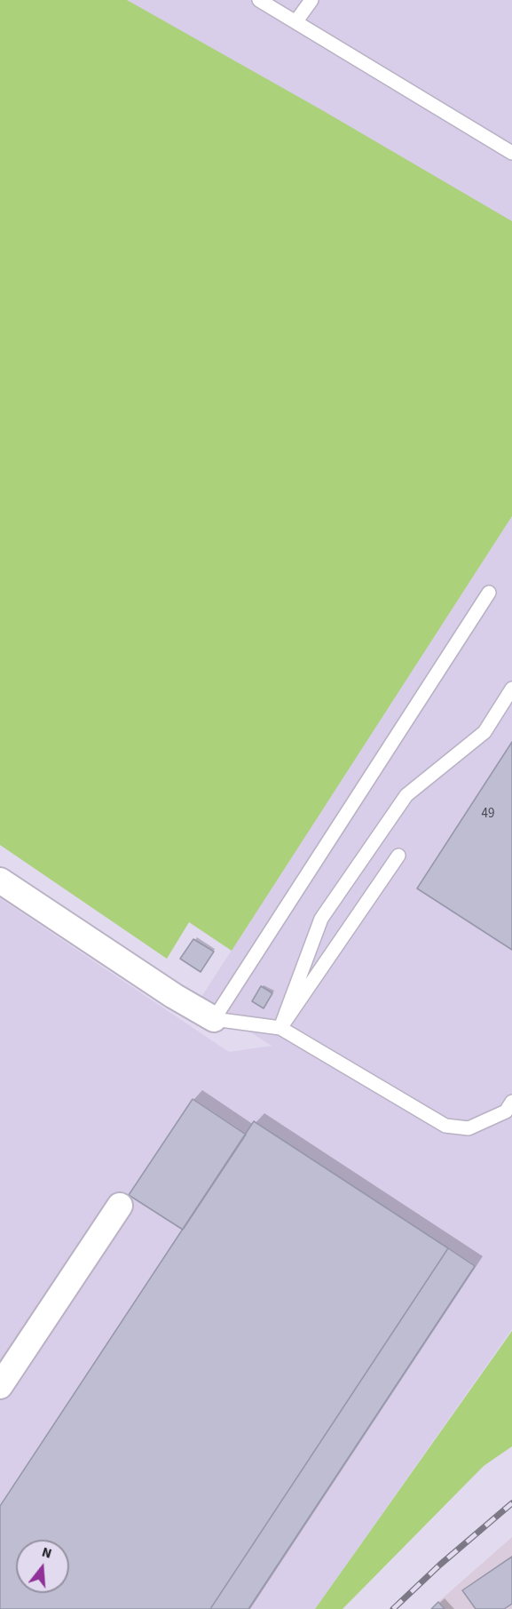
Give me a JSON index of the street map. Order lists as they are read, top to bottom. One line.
{"house_numbers":["49"],"north":"top"}
